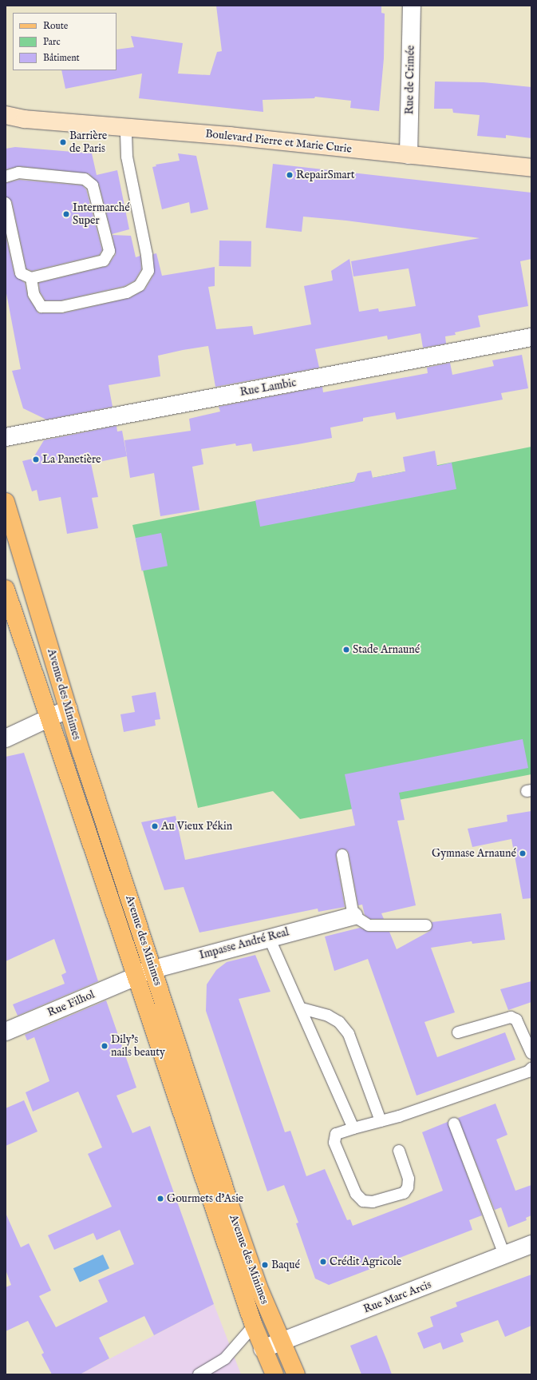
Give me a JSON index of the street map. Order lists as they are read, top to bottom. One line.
{"streets":{"main road":["Boulevard Pierre et Marie Curie","Avenue des Minimes"],"street":["Rue de Crimée","Rue Lambic","Impasse André Real","Rue Filhol","Rue Marc Arcis"]},"crossings":[["Rue de Crimée","Boulevard Pierre et Marie Curie"],["Avenue des Minimes","Impasse André Real"],["Avenue des Minimes","Rue Filhol"],["Avenue des Minimes","Rue Marc Arcis"],["Impasse André Real","Rue Filhol"]],"places":["Barrière de Paris","RepairSmart","Intermarché Super","La Panetière","Stade Arnauné","Au Vieux Pékin","Gymnase Arnauné","Dily's nails beauty","Gourmets d'Asie","Crédit Agricole","Baqué"],"legend":["Route","Parc","Bâtiment"]}
